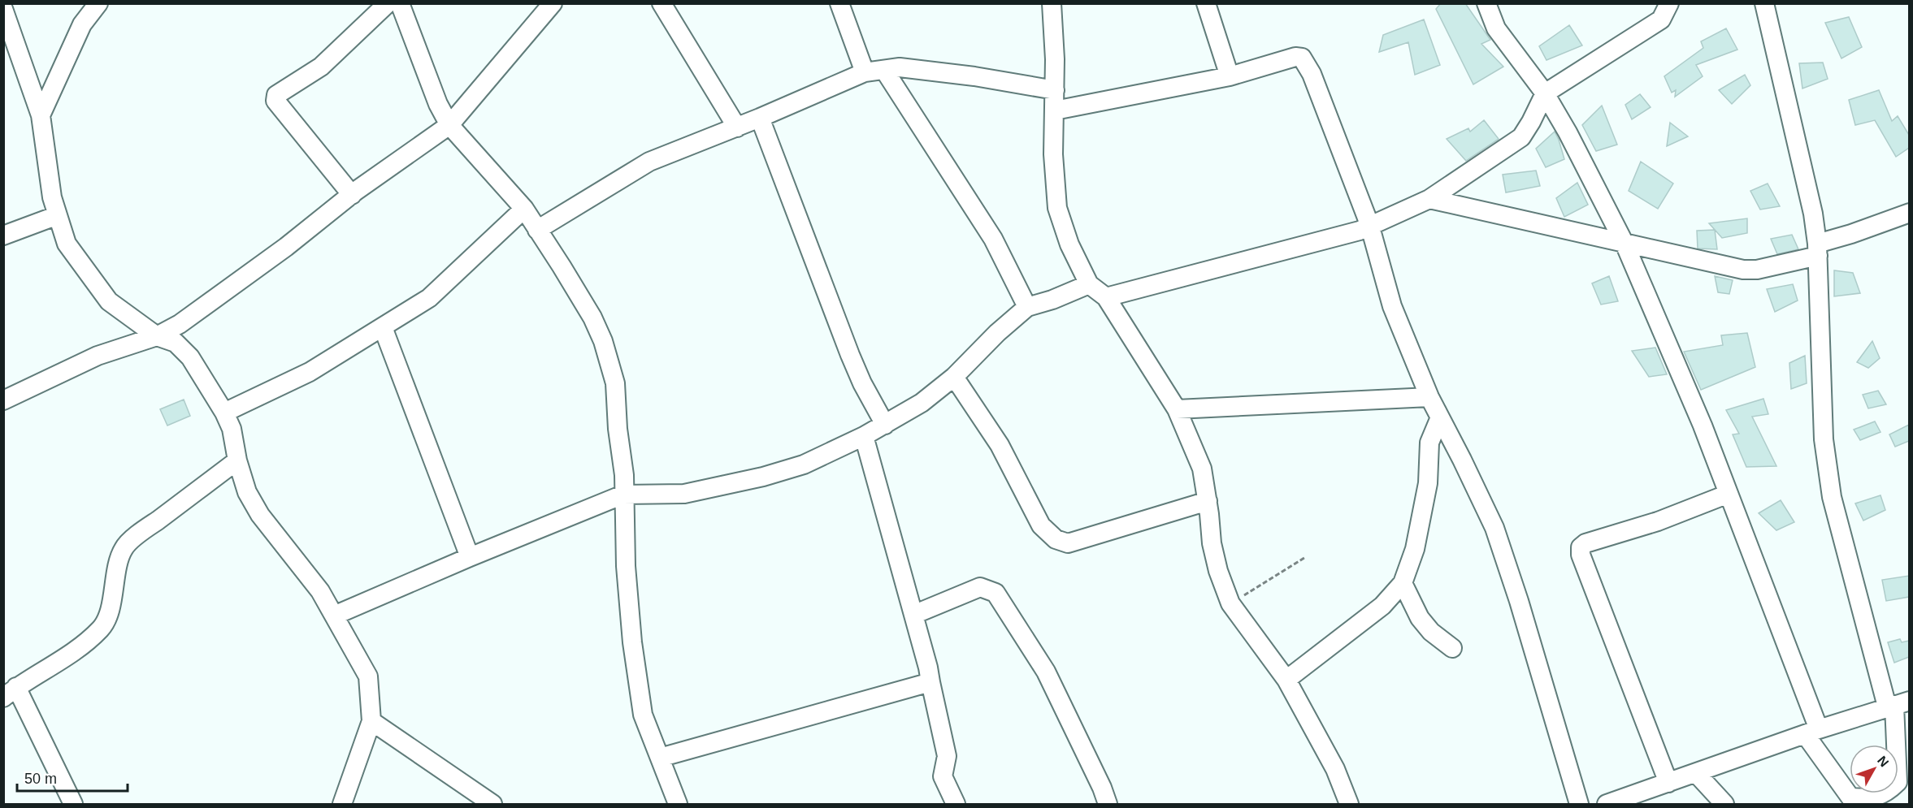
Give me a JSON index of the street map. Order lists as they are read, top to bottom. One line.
{"scale_bar":"50 m","north":"top right"}
